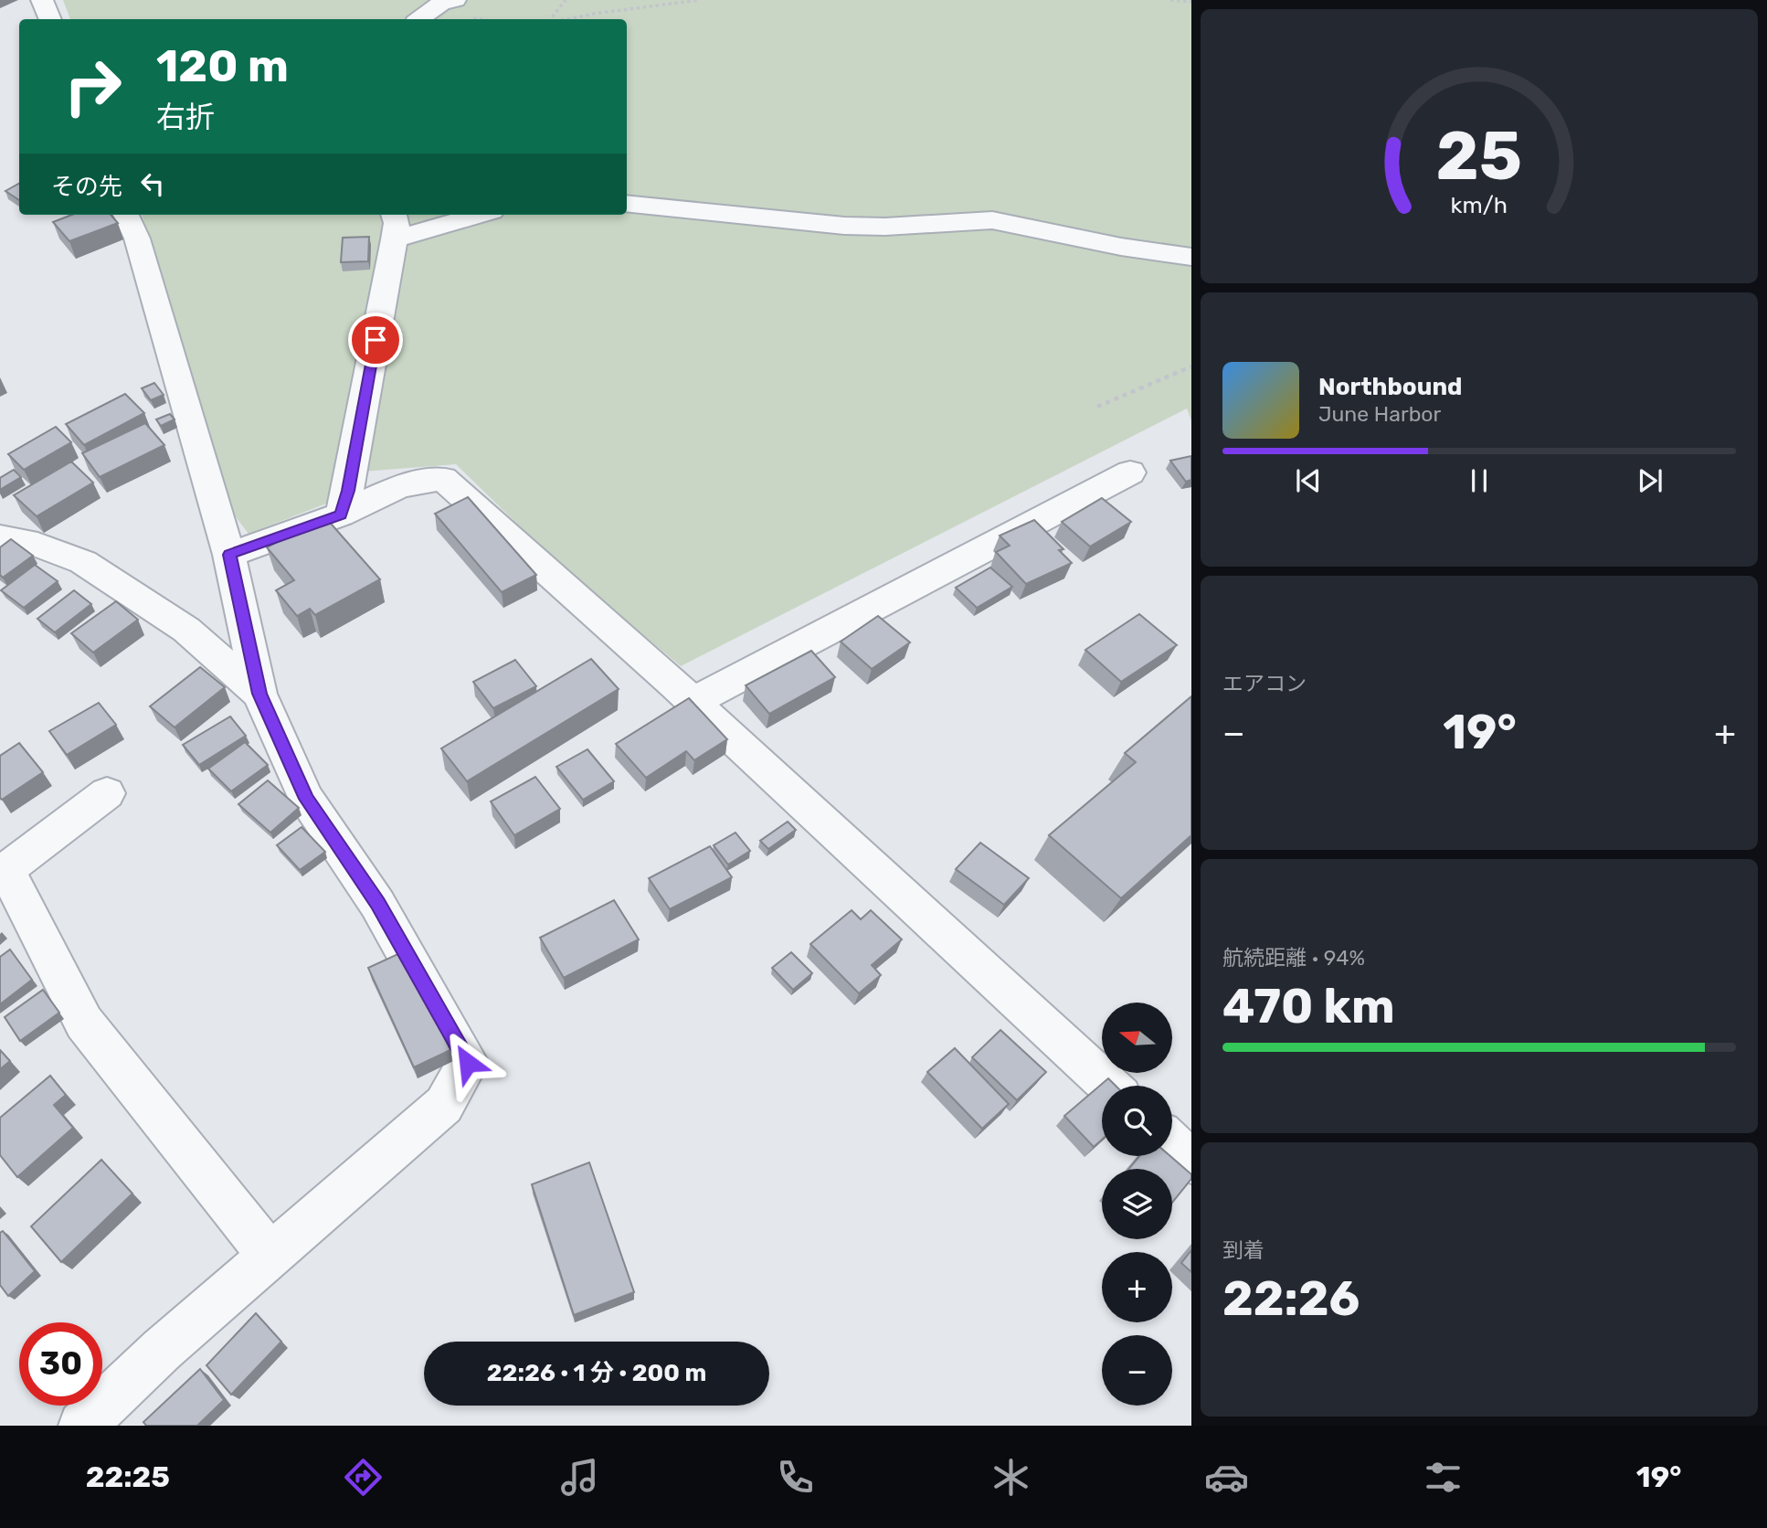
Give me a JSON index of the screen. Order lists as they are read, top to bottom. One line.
{"north":"left","page":{"turn":["120 m","右折"],"then":"その先","song":["Northbound","June Harbor"],"tile":["エアコン",["航続距離 · 94%","470 km"],["到着","22:26"]],"heat":["−","19°","+"],"map_buttons":["+","−"],"limit":"30","trip":"22:26 · 1 分 · 200 m","tabs":["22:25","19°"],"gauge":["25","km/h"]}}
